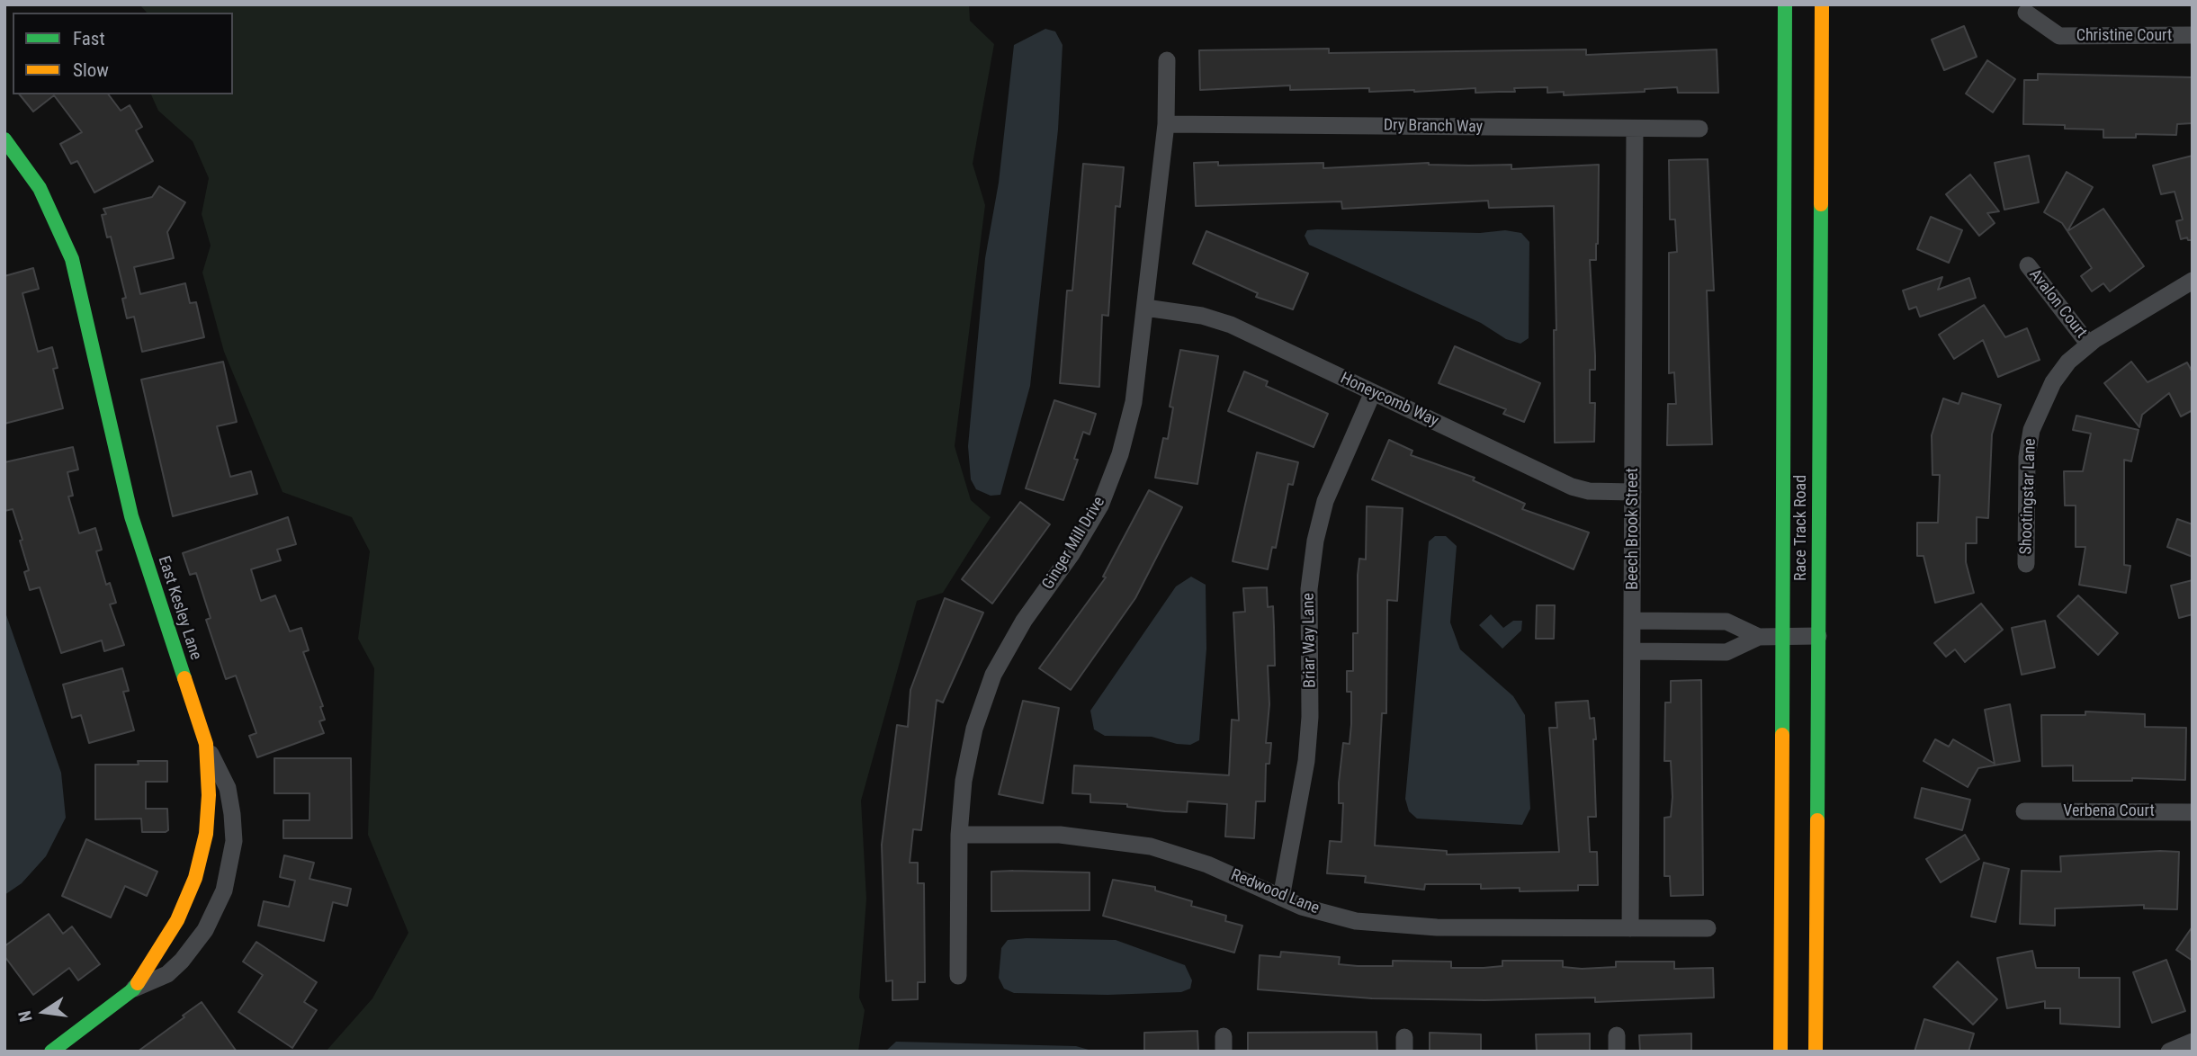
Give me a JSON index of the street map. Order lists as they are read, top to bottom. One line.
{"streets":{"main road":["Race Track Road","East Kesley Lane"],"street":["Christine Court","Dry Branch Way","Avalon Court","Honeycomb Way","Shootingstar Lane","Beech Brook Street","Ginger Mill Drive","Briar Way Lane","Verbena Court","Redwood Lane"]},"crossings":[["Dry Branch Way","Beech Brook Street"],["Dry Branch Way","Ginger Mill Drive"],["Avalon Court","Shootingstar Lane"],["Honeycomb Way","Beech Brook Street"],["Honeycomb Way","Ginger Mill Drive"],["Honeycomb Way","Briar Way Lane"],["Beech Brook Street","Redwood Lane"],["Ginger Mill Drive","Redwood Lane"],["Briar Way Lane","Redwood Lane"]],"legend":["Fast","Slow"],"north":"left"}
